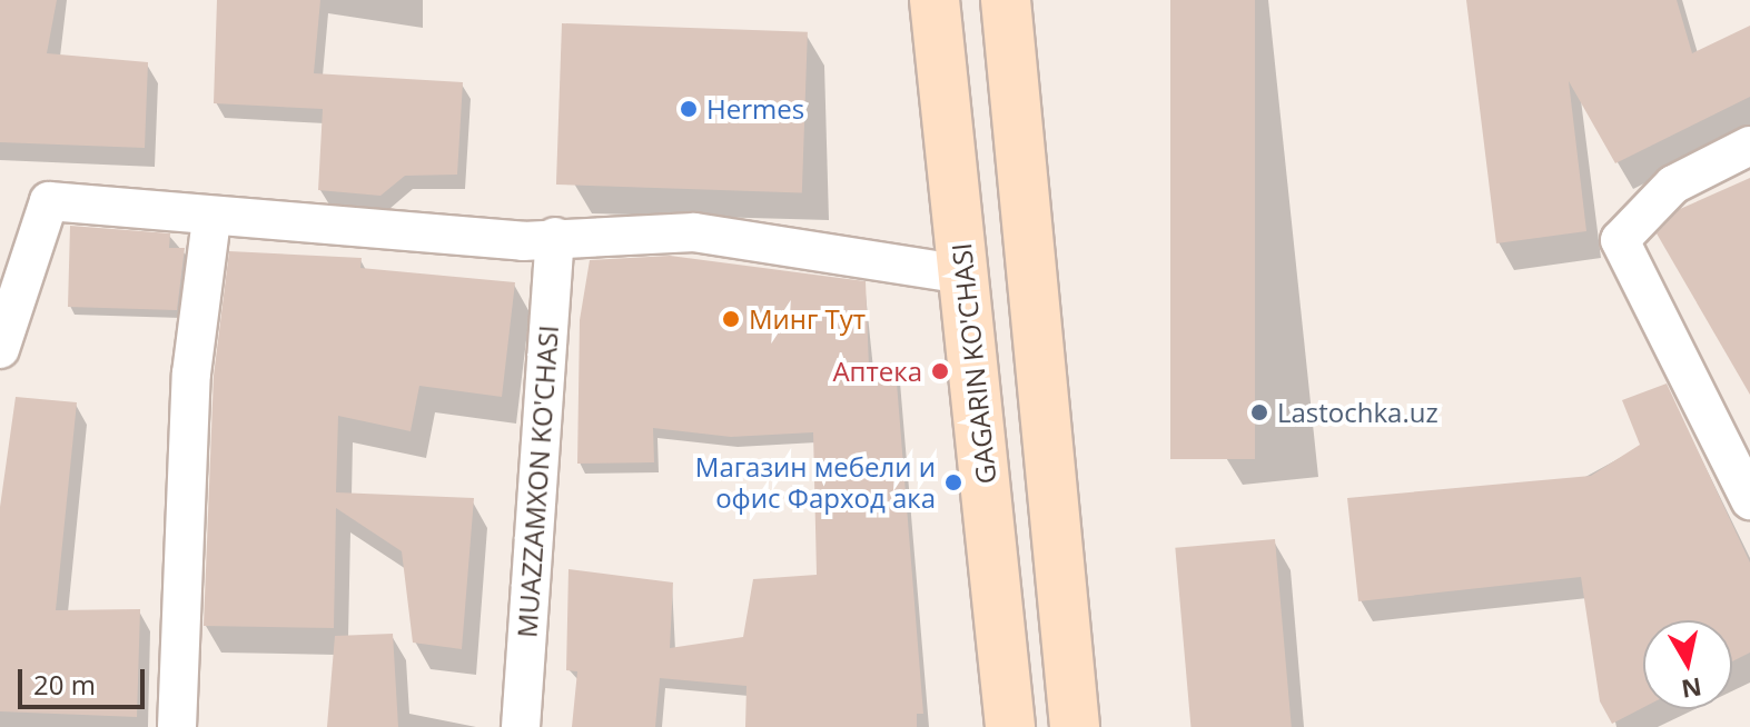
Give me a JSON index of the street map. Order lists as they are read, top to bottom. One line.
{"streets":{"main road":["GAGARIN KO'CHASI"],"street":["MUAZZAMXON KO'CHASI"]},"places":["Hermes","Минг Тут","Аптека","Lastochka.uz","Магазин мебели и офис Фарход ака"],"scale_bar":"20 m","north":"bottom"}
